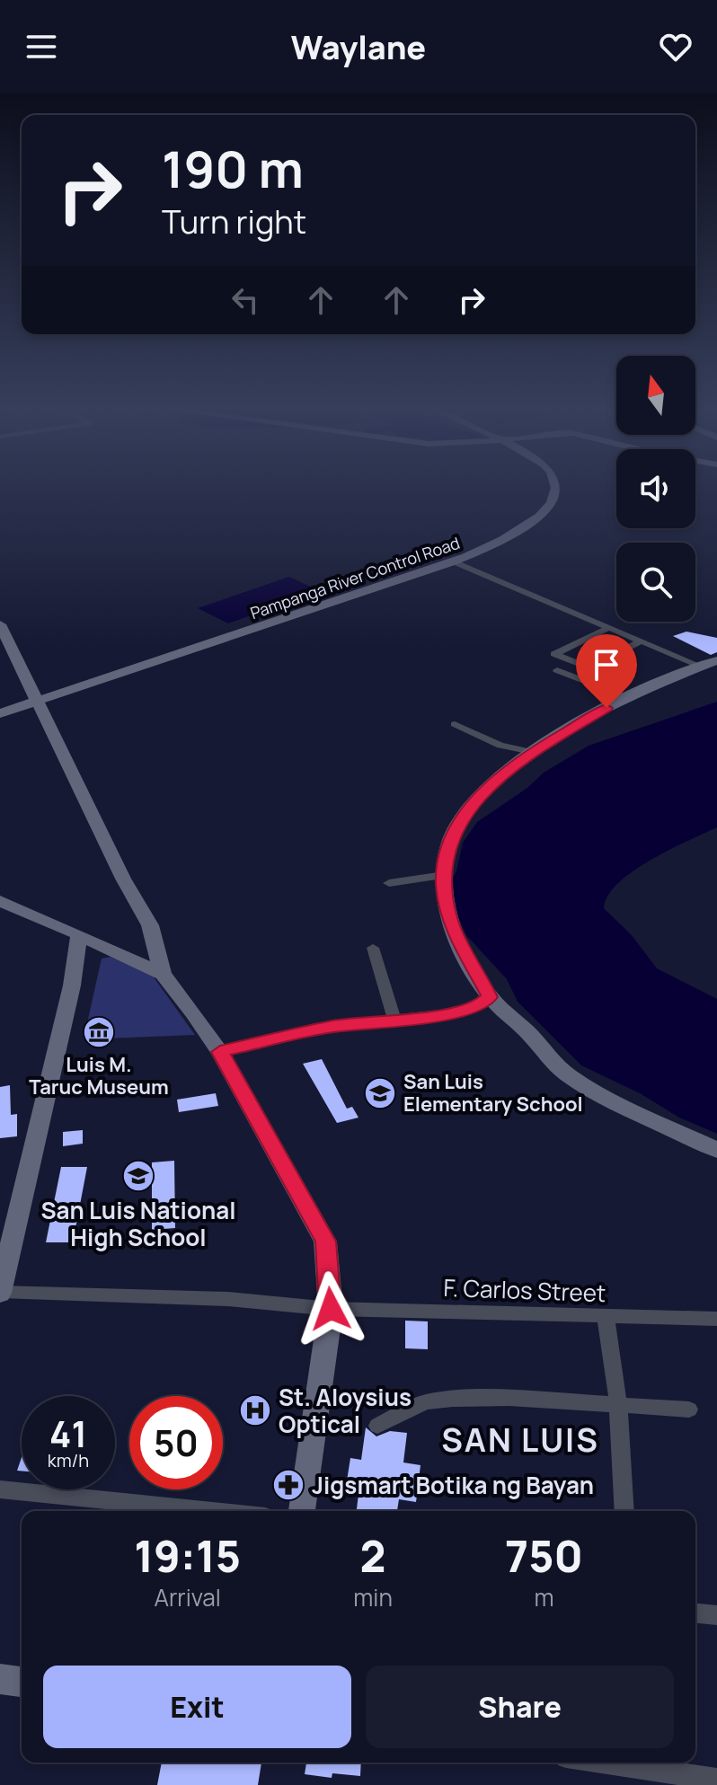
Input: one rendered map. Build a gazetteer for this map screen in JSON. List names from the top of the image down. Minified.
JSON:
{"streets":{"street":["Pampanga River Control Road","F. Carlos Street"]},"districts":["SAN LUIS"],"places":{"museum":["Luis M. Taruc Museum"],"school or university":["San Luis Elementary School","San Luis National High School"],"hospital":["St. Aloysius Optical"],"pharmacy":["Jigsmart Botika ng Bayan"]},"north":"top","page":{"header":"Waylane","turn":["190 m","Turn right"],"speed":"41 km/h","limit":"50","eta":["19:15","Arrival","2","min","750","m"],"buttons":["Exit","Share"]}}
